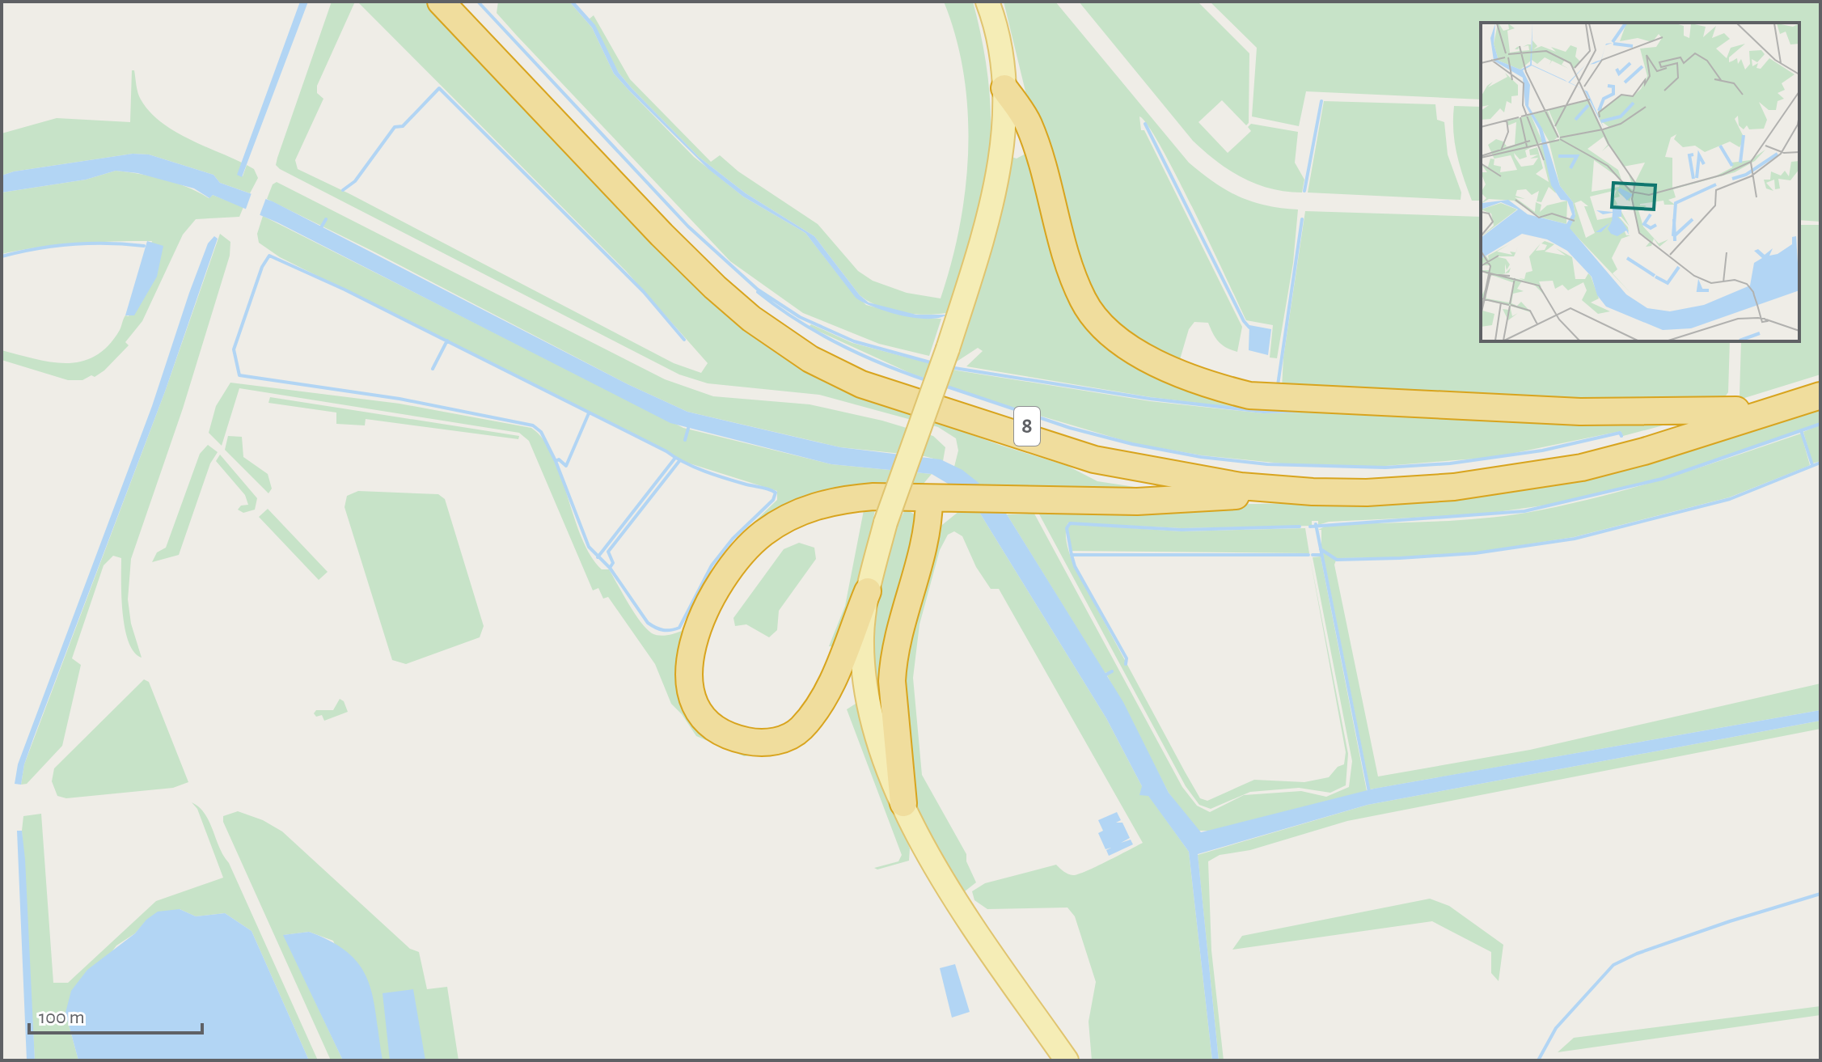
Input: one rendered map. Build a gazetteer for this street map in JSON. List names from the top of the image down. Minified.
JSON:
{"streets":{"highway":["8"]},"scale_bar":"100 m"}
